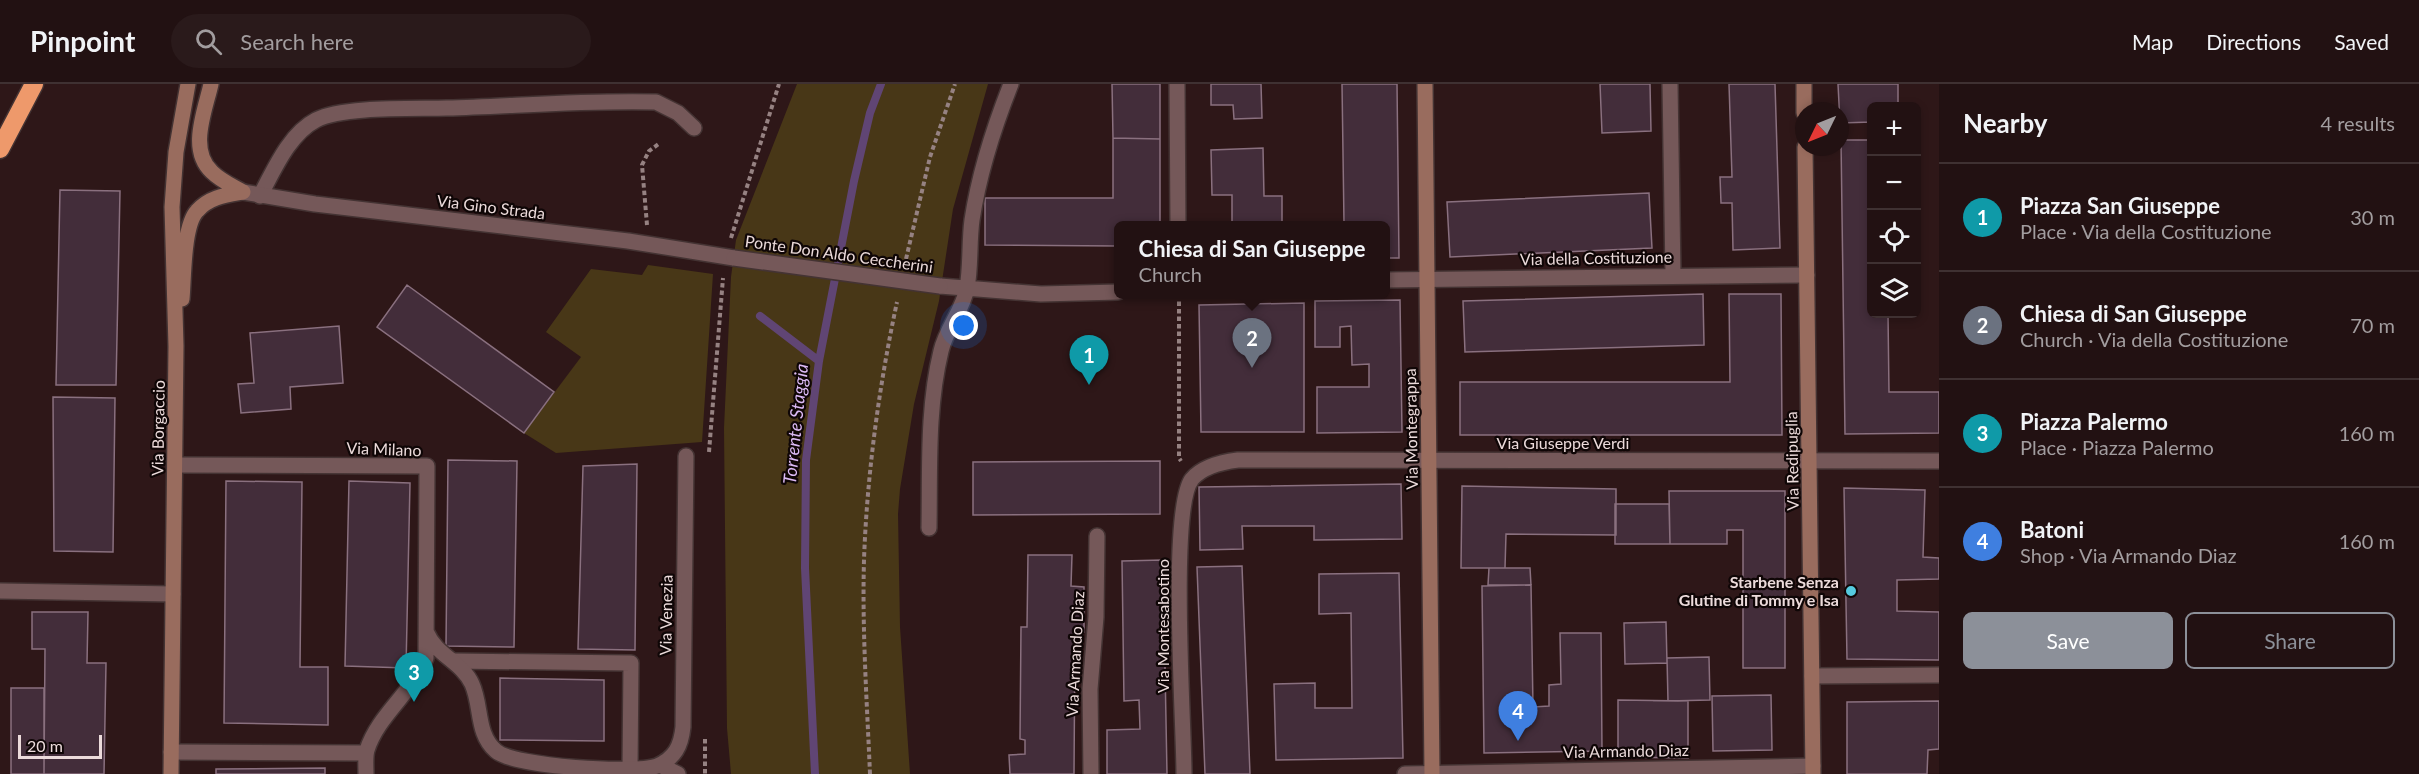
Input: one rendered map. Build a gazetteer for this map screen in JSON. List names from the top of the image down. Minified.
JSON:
{"streets":{"main road":["Via Borgaccio","Via Montegrappa","Via Redipuglia"],"street":["Via Gino Strada","Ponte Don Aldo Ceccherini","Via della Costituzione","Via Giuseppe Verdi","Via Milano","Via Venezia","Via Montesabotino","Via Armando Diaz"]},"crossings":[["Via Gino Strada","Ponte Don Aldo Ceccherini"],["Via della Costituzione","Via Montegrappa"],["Via della Costituzione","Via Redipuglia"],["Via Borgaccio","Via Milano"],["Via Montegrappa","Via Giuseppe Verdi"],["Via Montegrappa","Via Armando Diaz"],["Via Giuseppe Verdi","Via Redipuglia"],["Via Giuseppe Verdi","Via Montesabotino"],["Via Redipuglia","Via Armando Diaz"]],"water":["Torrente Staggia"],"places":["Starbene Senza Glutine di Tommy e Isa"],"scale_bar":"20 m","north":"bottom left","page":{"header":"Pinpoint","search":"Search here","nav":["Map","Directions","Saved"],"heading":["Nearby","4 results"],"map_buttons":["+","−"],"list":[{"mark":"1","name":"Piazza San Giuseppe","note":"Place · Via della Costituzione","value":"30 m"},{"mark":"2","name":"Chiesa di San Giuseppe","note":"Church · Via della Costituzione","value":"70 m"},{"mark":"3","name":"Piazza Palermo","note":"Place · Piazza Palermo","value":"160 m"},{"mark":"4","name":"Batoni","note":"Shop · Via Armando Diaz","value":"160 m"}],"popup":["Chiesa di San Giuseppe","Church"],"pins":["2","1","3","4"],"buttons":["Save","Share"],"scale":"20 m"}}
